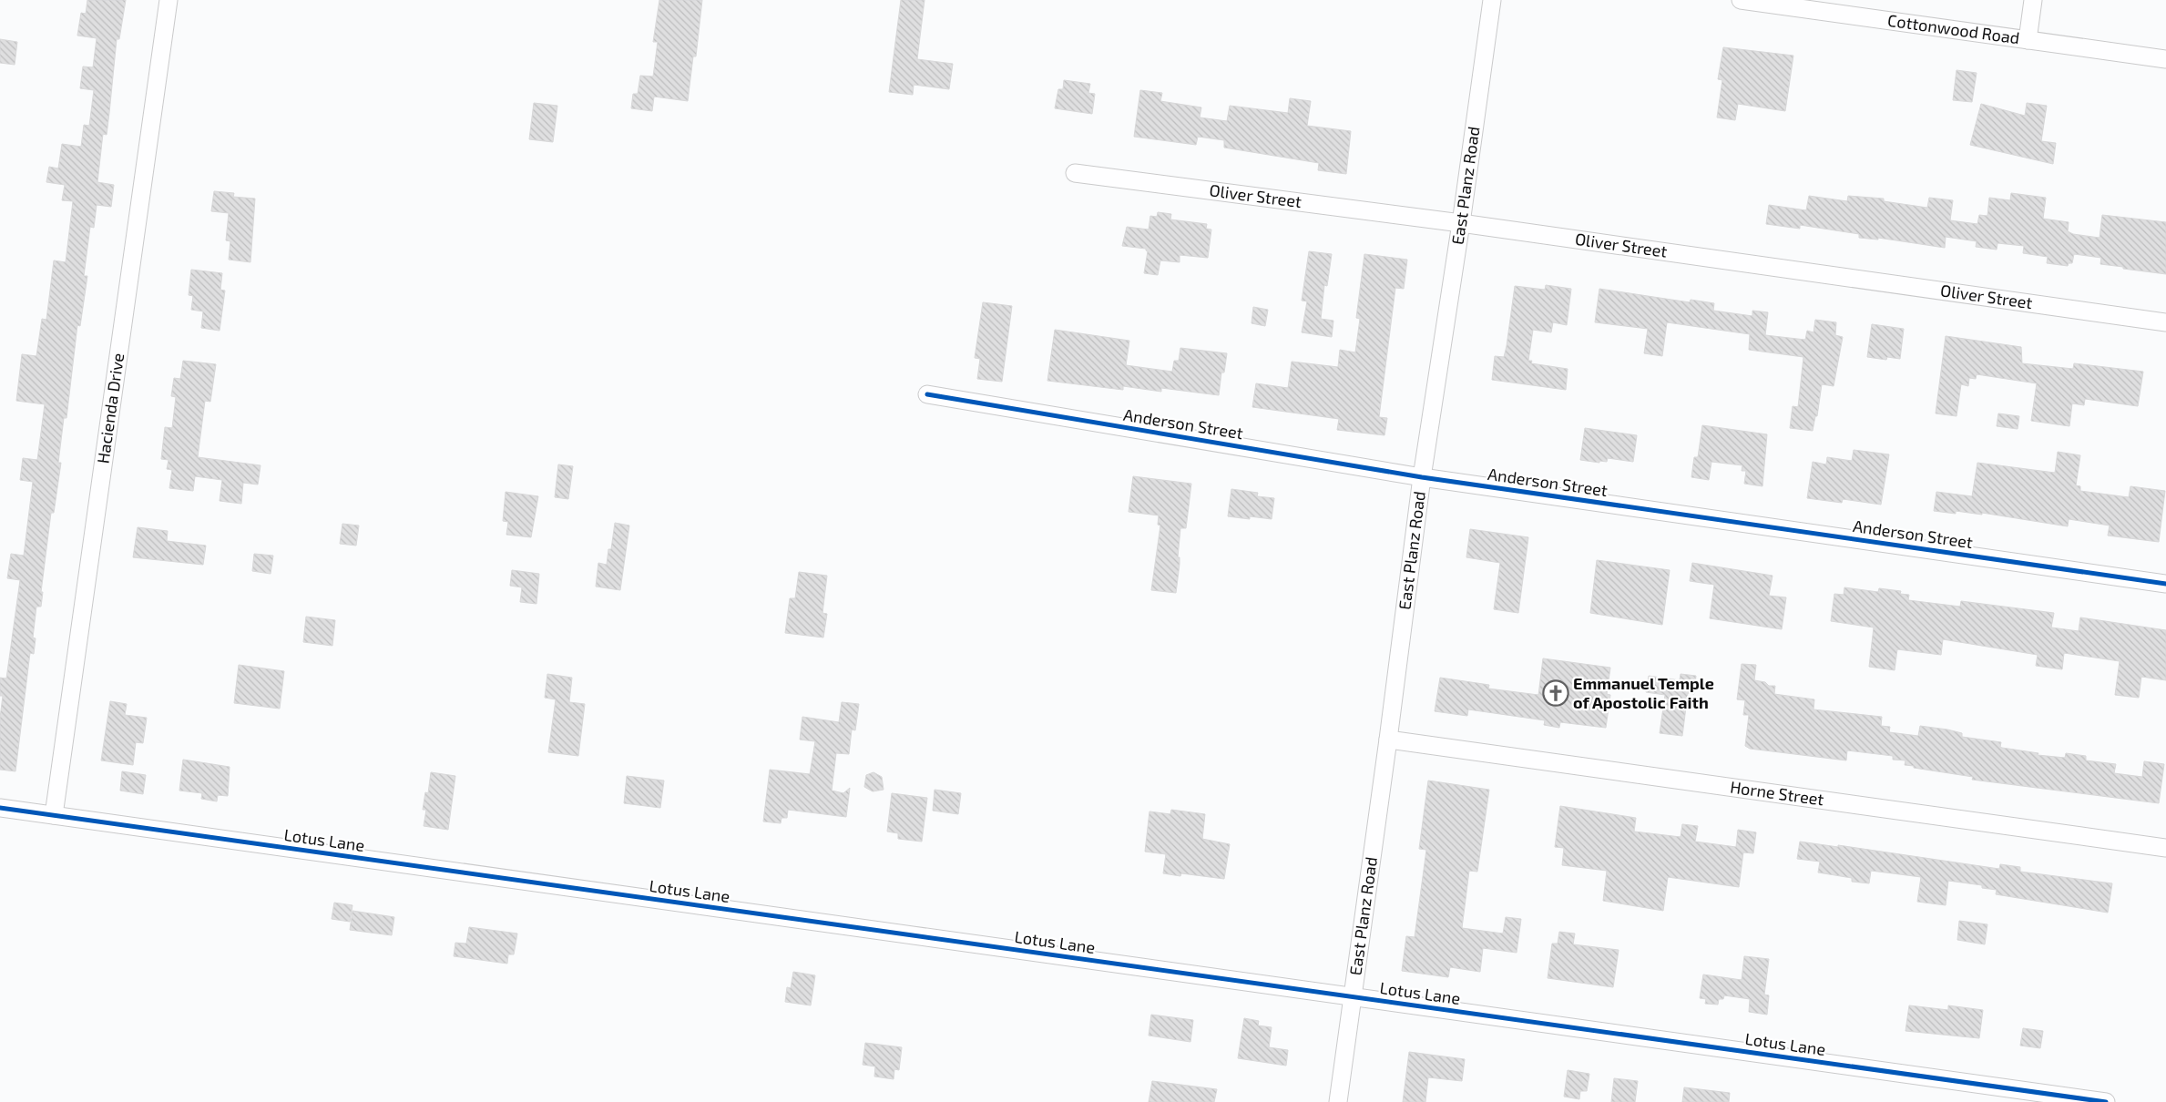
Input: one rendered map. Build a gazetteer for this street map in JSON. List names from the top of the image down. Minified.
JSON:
{"streets":{"street":["Cottonwood Road","East Planz Road","Oliver Street","Hacienda Drive","Anderson Street","Horne Street","Lotus Lane"]},"crossings":[["East Planz Road","Oliver Street"],["East Planz Road","Anderson Street"],["East Planz Road","Horne Street"],["East Planz Road","Lotus Lane"],["Hacienda Drive","Lotus Lane"]],"places":{"church":["Emmanuel Temple of Apostolic Faith"]}}
